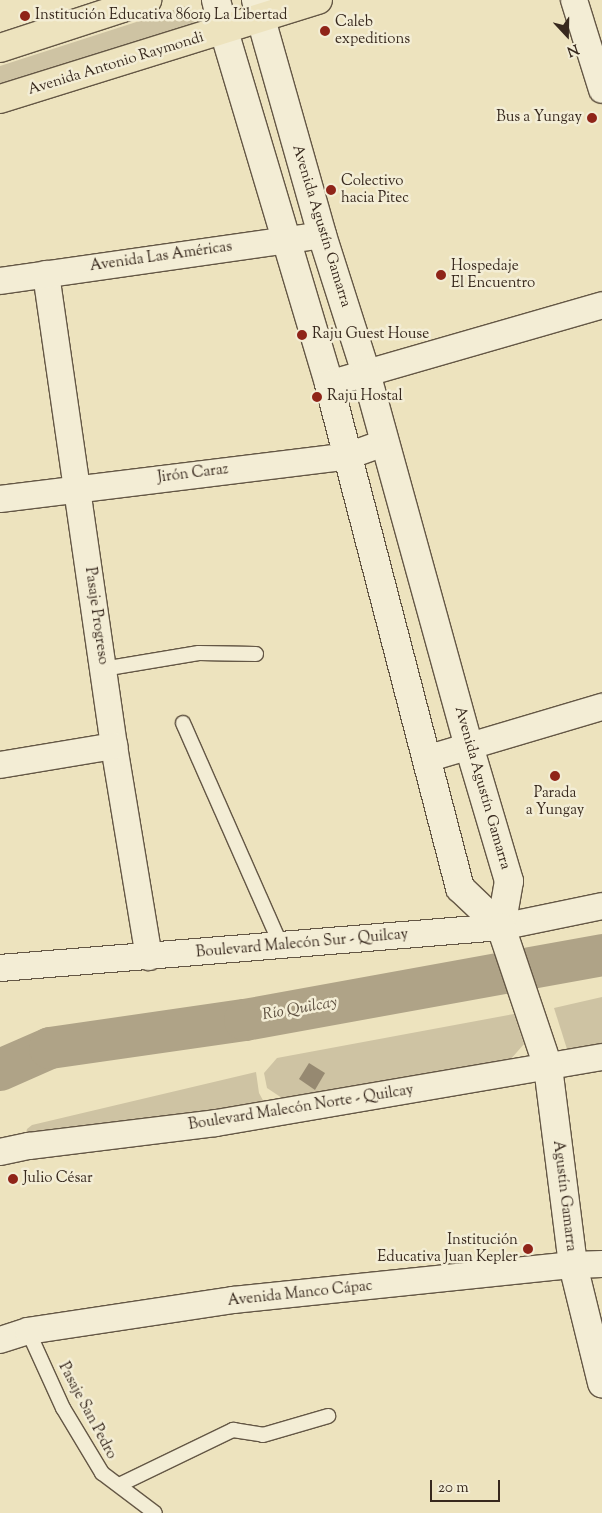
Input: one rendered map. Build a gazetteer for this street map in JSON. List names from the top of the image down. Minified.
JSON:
{"streets":{"main road":["Avenida Antonio Raymondi"],"street":["Avenida Agustín Gamarra","Avenida Las Américas","Jirón Caraz","Pasaje Progreso","Boulevard Malecón Sur - Quilcay","Boulevard Malecón Norte - Quilcay","Agustín Gamarra","Avenida Manco Cápac"],"lane":["Pasaje San Pedro"]},"crossings":[["Avenida Antonio Raymondi","Avenida Agustín Gamarra"],["Avenida Agustín Gamarra","Avenida Las Américas"],["Avenida Agustín Gamarra","Jirón Caraz"],["Avenida Agustín Gamarra","Boulevard Malecón Sur - Quilcay"],["Avenida Agustín Gamarra","Agustín Gamarra"],["Avenida Las Américas","Pasaje Progreso"],["Jirón Caraz","Pasaje Progreso"],["Pasaje Progreso","Boulevard Malecón Sur - Quilcay"],["Boulevard Malecón Sur - Quilcay","Agustín Gamarra"],["Boulevard Malecón Norte - Quilcay","Agustín Gamarra"],["Agustín Gamarra","Avenida Manco Cápac"],["Avenida Manco Cápac","Pasaje San Pedro"]],"water":["Río Quilcay"],"places":["Institución Educativa 86019 La Libertad","Caleb expeditions","Bus a Yungay","Colectivo hacia Pitec","Hospedaje El Encuentro","Raju Guest House","Raju Hostal","Parada a Yungay","Julio César","Institución Educativa Juan Kepler"],"scale_bar":"20 m","north":"bottom"}
